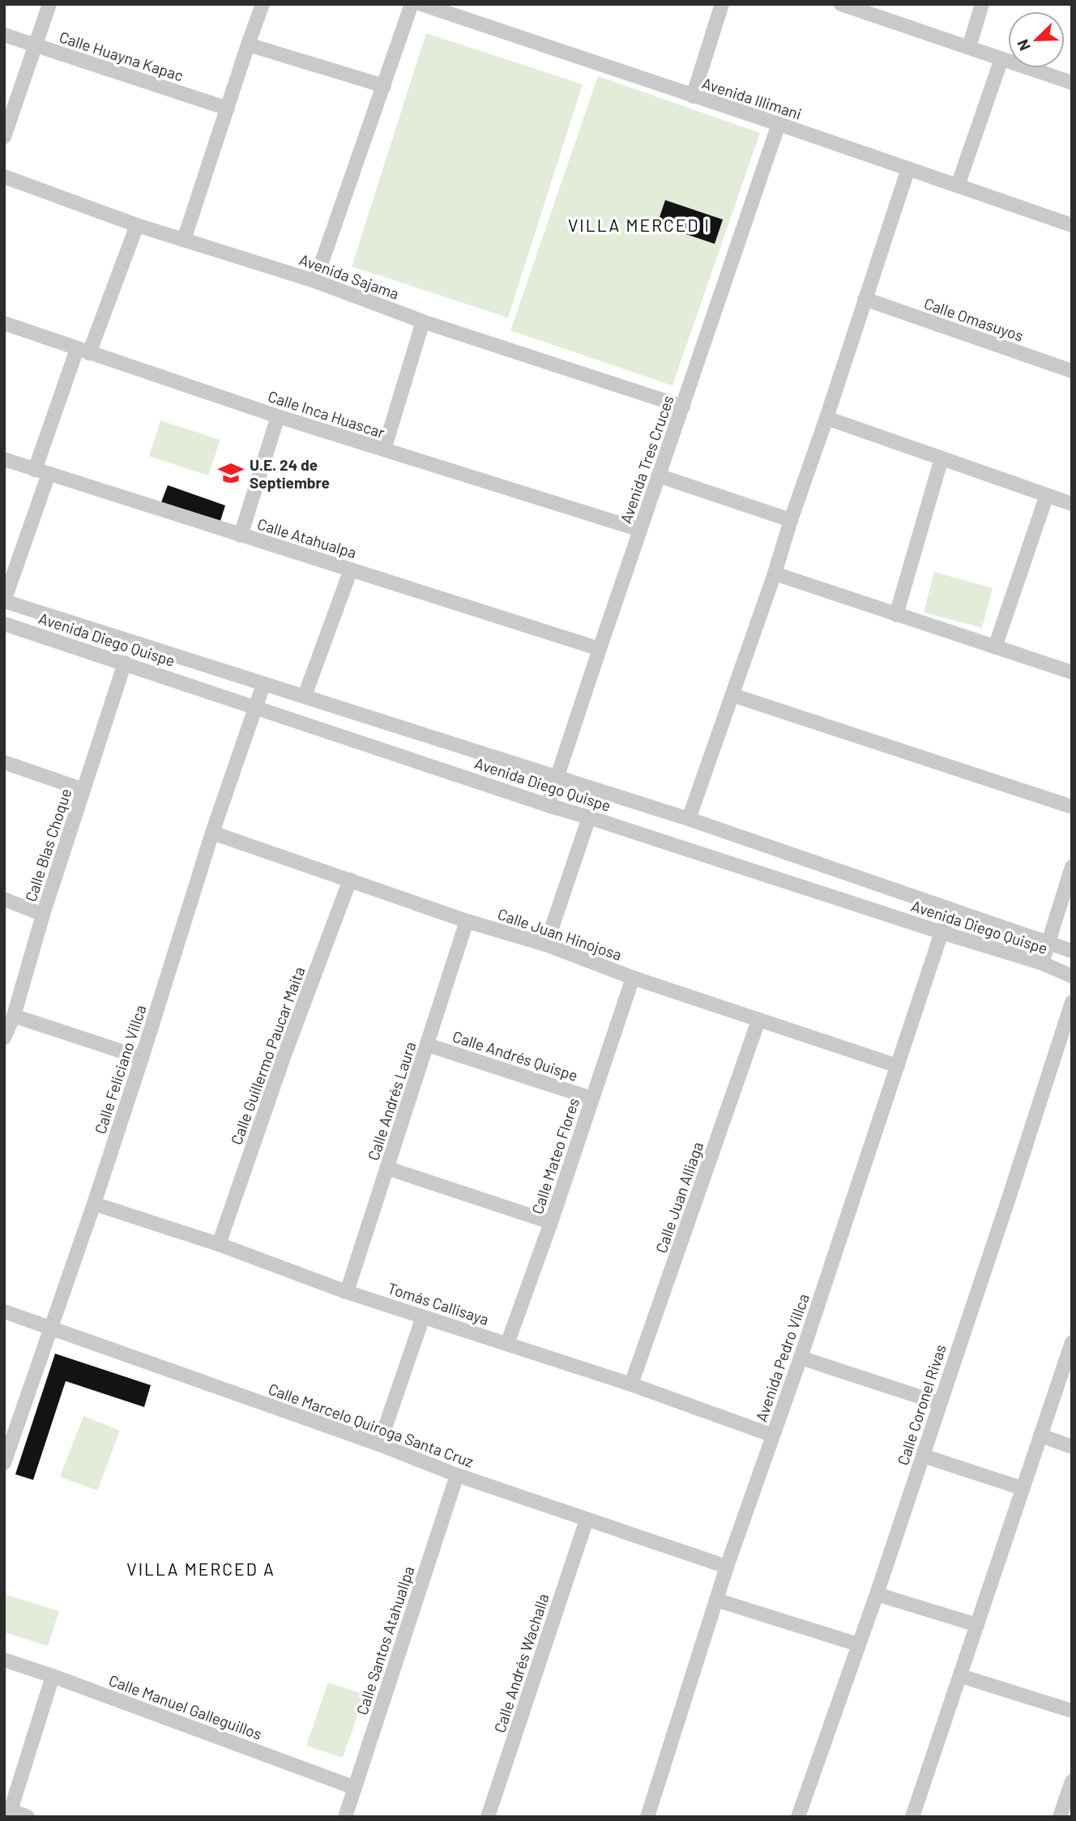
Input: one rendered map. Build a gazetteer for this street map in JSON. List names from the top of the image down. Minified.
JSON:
{"streets":{"street":["Calle Huayna Kapac","Avenida Illimani","Avenida Sajama","Calle Omasuyos","Calle Inca Huascar","Avenida Tres Cruces","Calle Atahualpa","Avenida Diego Quispe","Calle Blas Choque","Calle Juan Hinojosa","Calle Guillermo Paucar Maita","Calle Andrés Quispe","Calle Feliciano Villca","Calle Andrés Laura","Calle Mateo Flores","Calle Juan Alliaga","Tomás Callisaya","Avenida Pedro Villca","Calle Coronel Rivas","Calle Marcelo Quiroga Santa Cruz","Calle Santos Atahuallpa","Calle Andrés Wachalla","Calle Manuel Galleguillos"]},"crossings":[["Avenida Illimani","Avenida Tres Cruces"],["Avenida Sajama","Avenida Tres Cruces"],["Calle Inca Huascar","Avenida Tres Cruces"],["Avenida Tres Cruces","Calle Atahualpa"],["Avenida Tres Cruces","Avenida Diego Quispe"],["Avenida Diego Quispe","Calle Blas Choque"],["Avenida Diego Quispe","Calle Feliciano Villca"],["Avenida Diego Quispe","Avenida Pedro Villca"],["Calle Juan Hinojosa","Calle Guillermo Paucar Maita"],["Calle Juan Hinojosa","Calle Feliciano Villca"],["Calle Juan Hinojosa","Calle Andrés Laura"],["Calle Juan Hinojosa","Calle Mateo Flores"],["Calle Juan Hinojosa","Calle Juan Alliaga"],["Calle Juan Hinojosa","Avenida Pedro Villca"],["Calle Guillermo Paucar Maita","Tomás Callisaya"],["Calle Andrés Quispe","Calle Andrés Laura"],["Calle Andrés Quispe","Calle Mateo Flores"],["Calle Feliciano Villca","Tomás Callisaya"],["Calle Feliciano Villca","Calle Marcelo Quiroga Santa Cruz"],["Calle Andrés Laura","Tomás Callisaya"],["Calle Mateo Flores","Tomás Callisaya"],["Calle Juan Alliaga","Tomás Callisaya"],["Tomás Callisaya","Avenida Pedro Villca"],["Avenida Pedro Villca","Calle Marcelo Quiroga Santa Cruz"],["Calle Marcelo Quiroga Santa Cruz","Calle Santos Atahuallpa"],["Calle Marcelo Quiroga Santa Cruz","Calle Andrés Wachalla"],["Calle Santos Atahuallpa","Calle Manuel Galleguillos"]],"districts":["VILLA MERCED I","VILLA MERCED A"],"places":{"school or university":["U.E. 24 de Septiembre"]},"north":"bottom left"}
